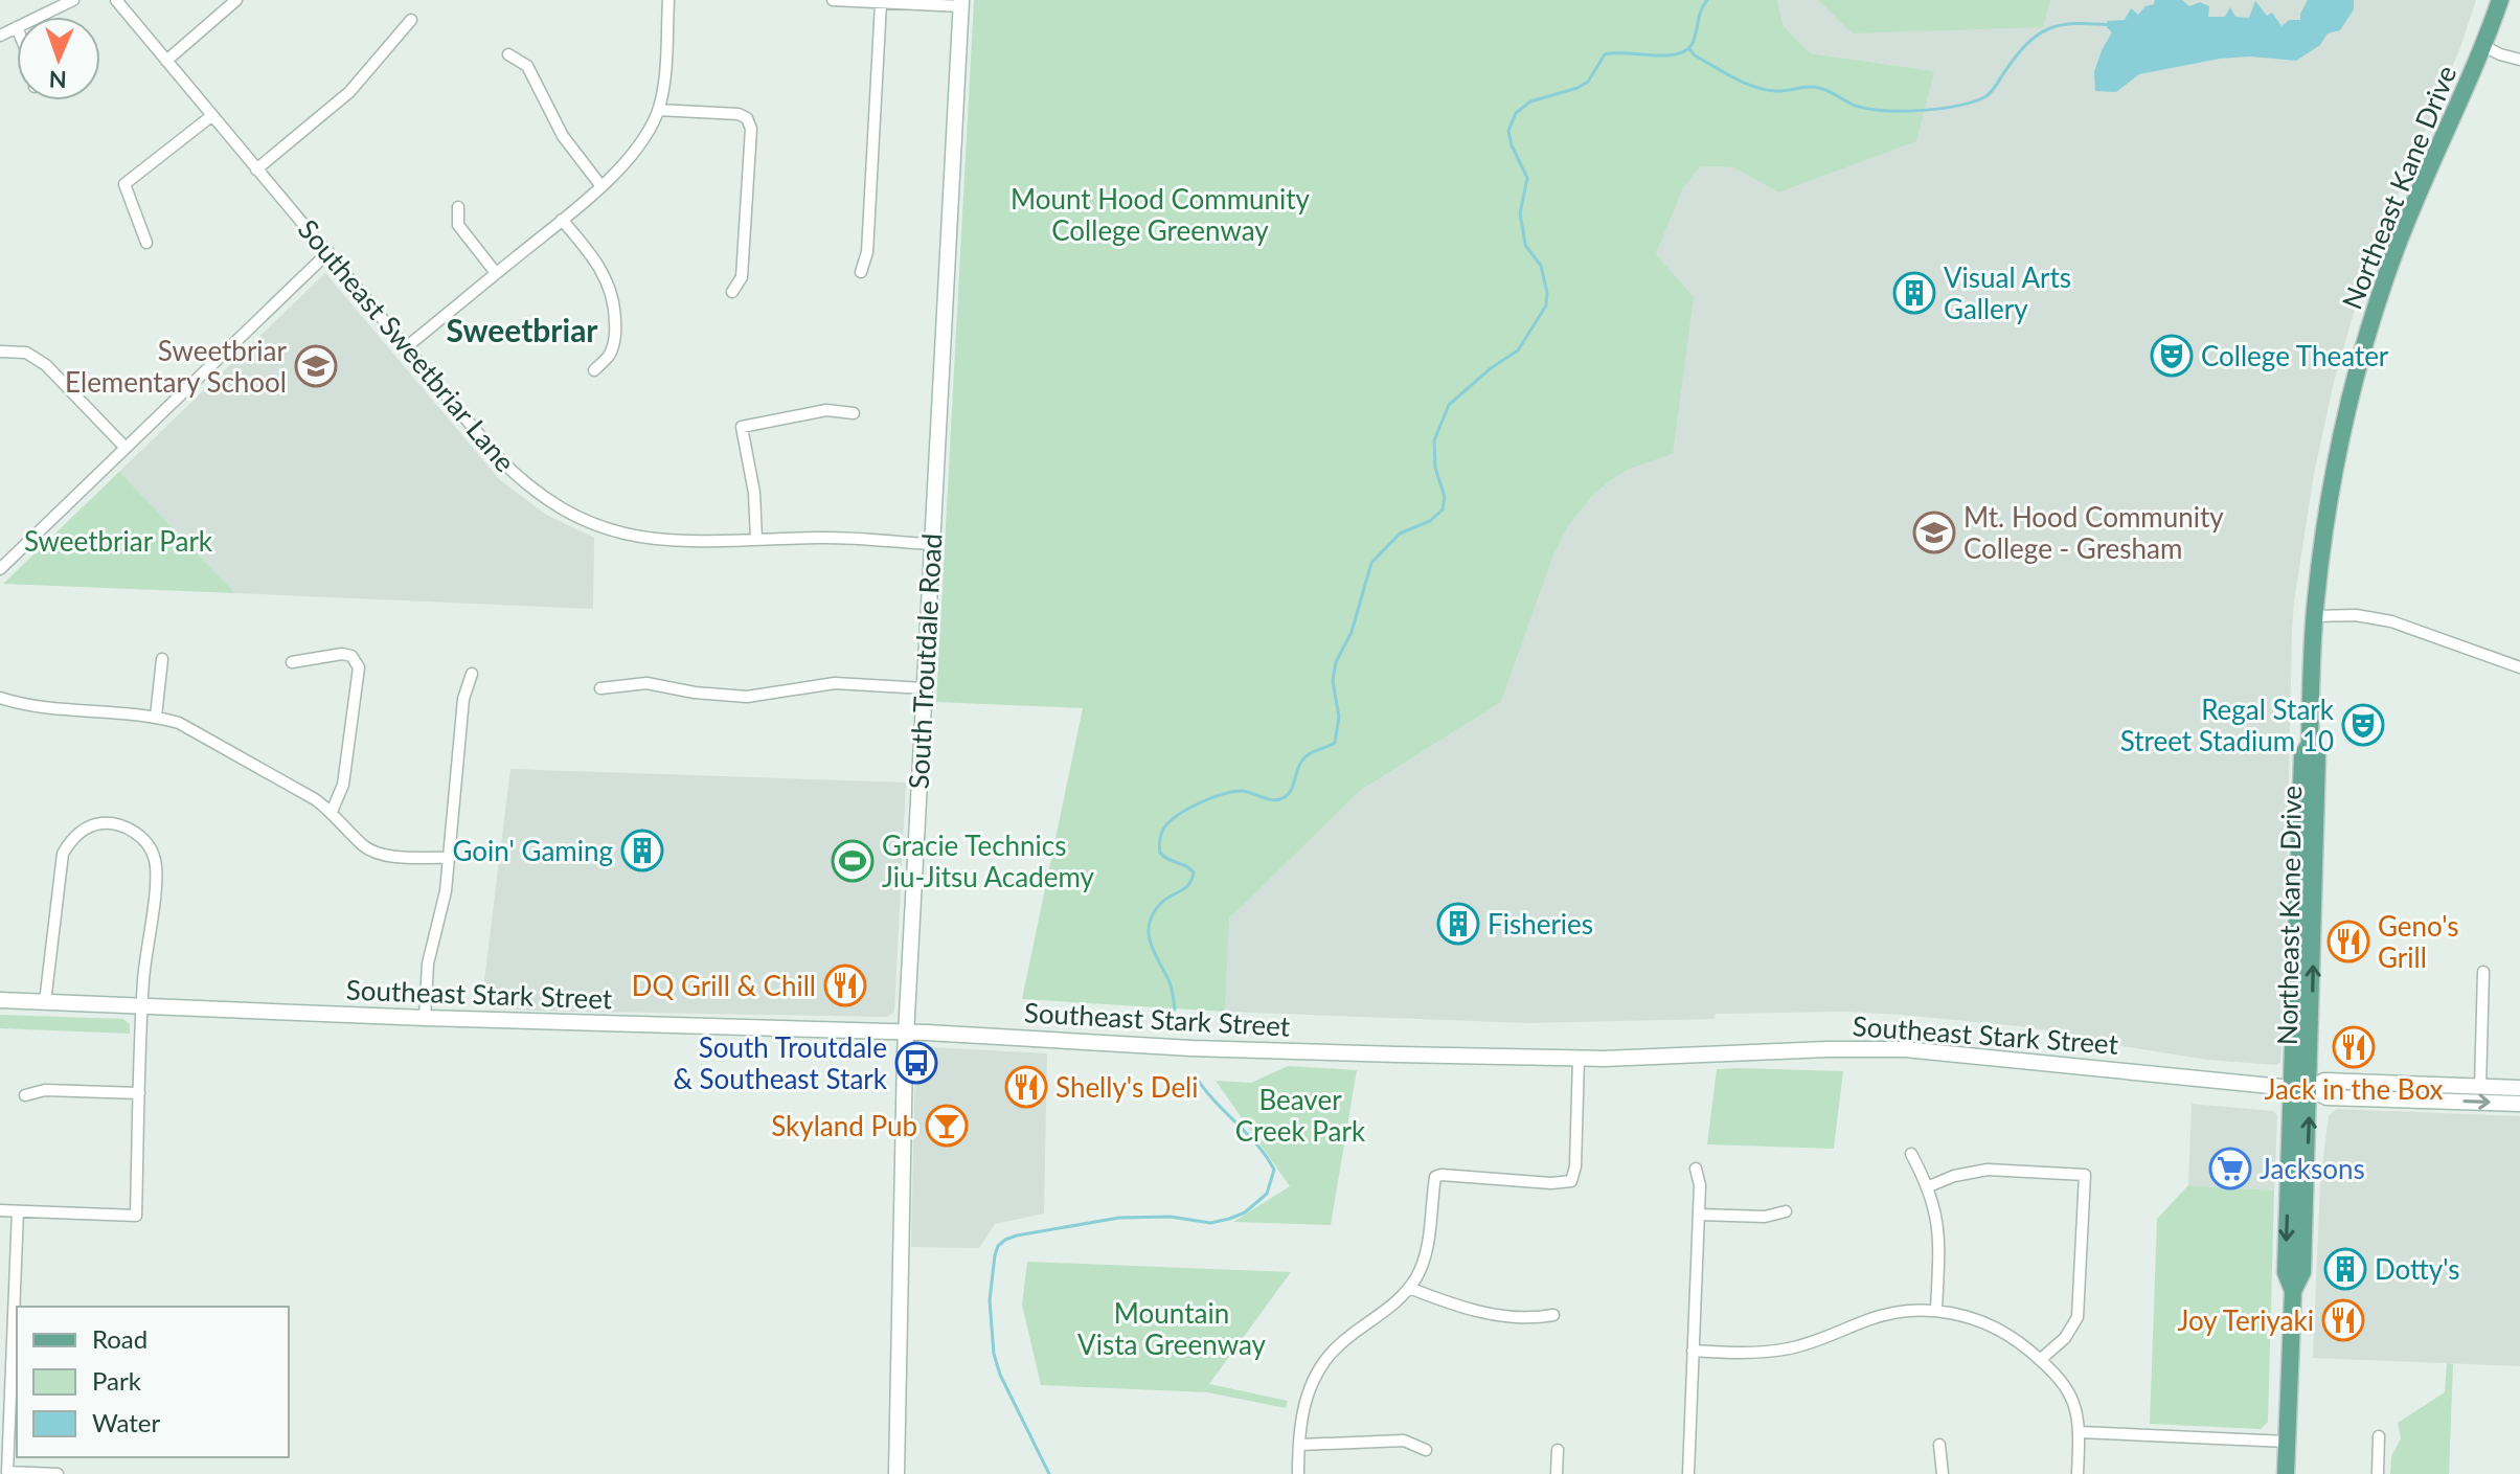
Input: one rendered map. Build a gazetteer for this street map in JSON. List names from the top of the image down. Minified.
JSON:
{"streets":{"main road":["Northeast Kane Drive","South Troutdale Road","Southeast Stark Street"],"street":["Southeast Sweetbriar Lane"]},"crossings":[["Northeast Kane Drive","Southeast Stark Street"],["Southeast Sweetbriar Lane","South Troutdale Road"],["South Troutdale Road","Southeast Stark Street"]],"districts":["Sweetbriar"],"parks":["Mount Hood Community College Greenway","Sweetbriar Park","Beaver Creek Park","Mountain Vista Greenway"],"places":{"building":["Visual Arts Gallery","Goin' Gaming","Fisheries","Dotty's"],"theatre":["College Theater","Regal Stark Street Stadium 10"],"school or university":["Sweetbriar Elementary School","Mt. Hood Community College - Gresham"],"sports":["Gracie Technics Jiu-Jitsu Academy"],"restaurant":["Geno's Grill","DQ Grill & Chill","Jack in the Box","Shelly's Deli","Joy Teriyaki"],"bus stop":["South Troutdale & Southeast Stark"],"bar":["Skyland Pub"],"supermarket":["Jacksons"]},"legend":["Road","Park","Water"],"north":"bottom"}
